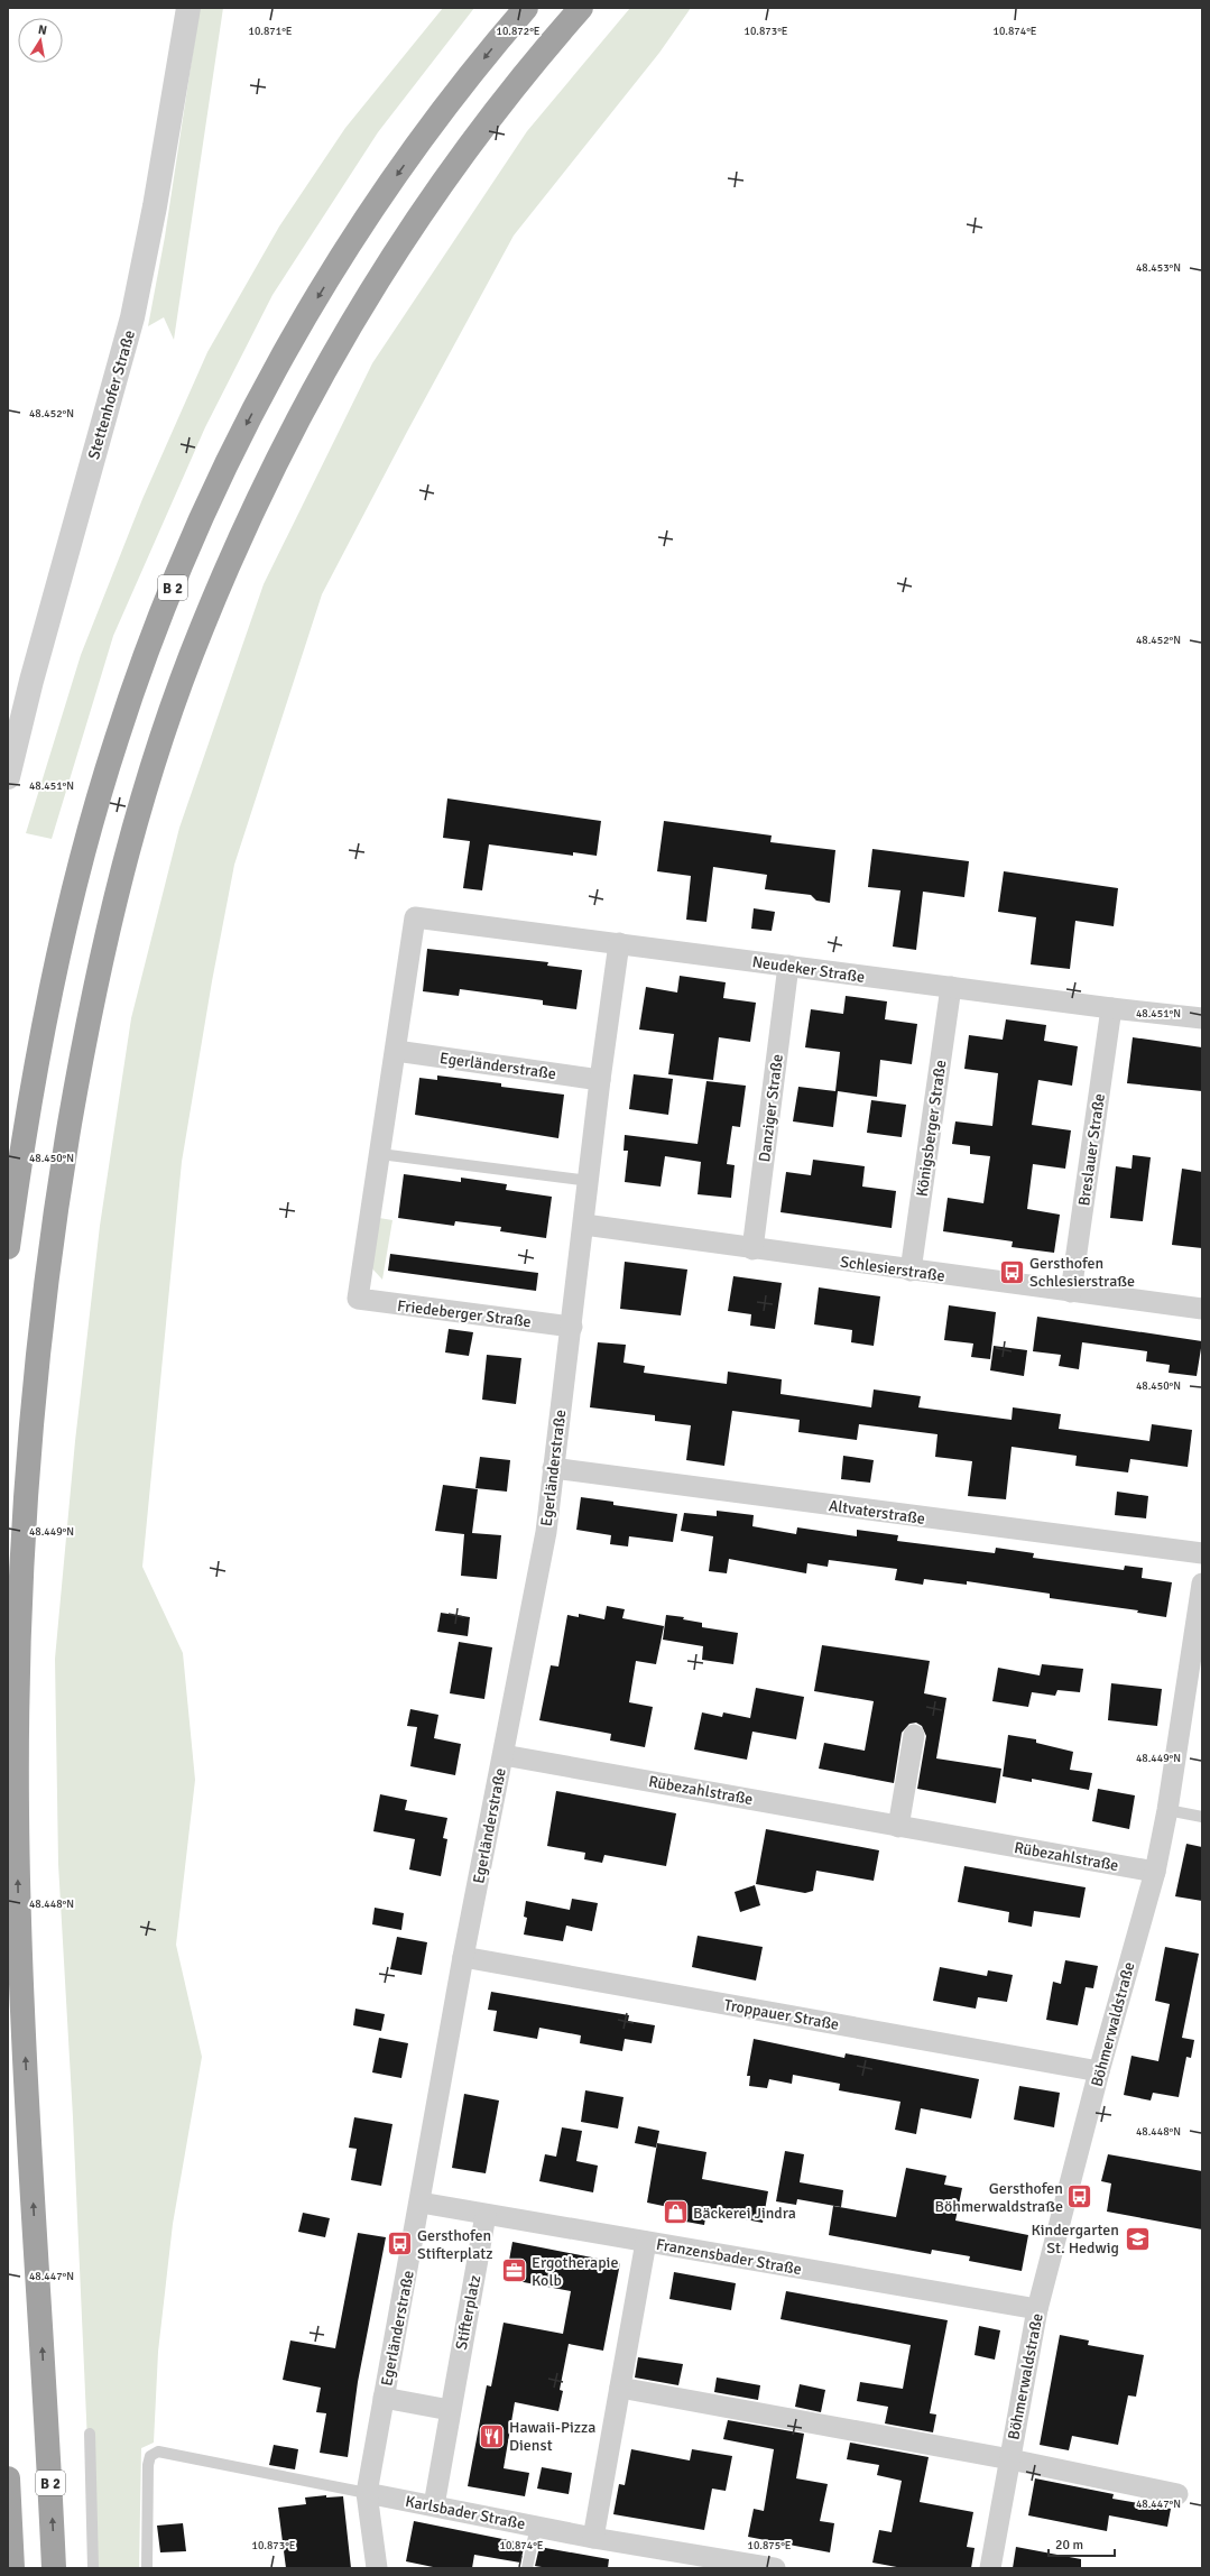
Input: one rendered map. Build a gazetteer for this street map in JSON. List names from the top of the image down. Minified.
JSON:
{"streets":{"highway":["B 2"],"street":["Stettenhofer Straße","Neudeker Straße","Egerländerstraße","Danziger Straße","Königsberger Straße","Breslauer Straße","Schlesierstraße","Friedeberger Straße","Altvaterstraße","Rübezahlstraße","Troppauer Straße","Böhmerwaldstraße","Franzensbader Straße","Stifterplatz","Karlsbader Straße"]},"crossings":[["Neudeker Straße","Egerländerstraße"],["Neudeker Straße","Danziger Straße"],["Neudeker Straße","Königsberger Straße"],["Neudeker Straße","Breslauer Straße"],["Egerländerstraße","Schlesierstraße"],["Egerländerstraße","Friedeberger Straße"],["Egerländerstraße","Altvaterstraße"],["Egerländerstraße","Rübezahlstraße"],["Egerländerstraße","Troppauer Straße"],["Egerländerstraße","Franzensbader Straße"],["Egerländerstraße","Karlsbader Straße"],["Danziger Straße","Schlesierstraße"],["Königsberger Straße","Schlesierstraße"],["Breslauer Straße","Schlesierstraße"],["Rübezahlstraße","Böhmerwaldstraße"],["Troppauer Straße","Böhmerwaldstraße"],["Böhmerwaldstraße","Franzensbader Straße"],["Franzensbader Straße","Stifterplatz"],["Stifterplatz","Karlsbader Straße"]],"places":{"bus stop":["Gersthofen Schlesierstraße","Gersthofen Böhmerwaldstraße","Gersthofen Stifterplatz"],"shop":["Bäckerei Jindra"],"school or university":["Kindergarten St. Hedwig"],"office":["Ergotherapie Kolb"],"restaurant":["Hawaii-Pizza Dienst"]},"scale_bar":"20 m","north":"top","coordinates":["10.871°E","10.872°E","10.873°E","10.874°E","48.453°N","48.452°N","48.451°N","48.450°N","48.449°N","48.448°N","48.447°N","10.875°E"]}
